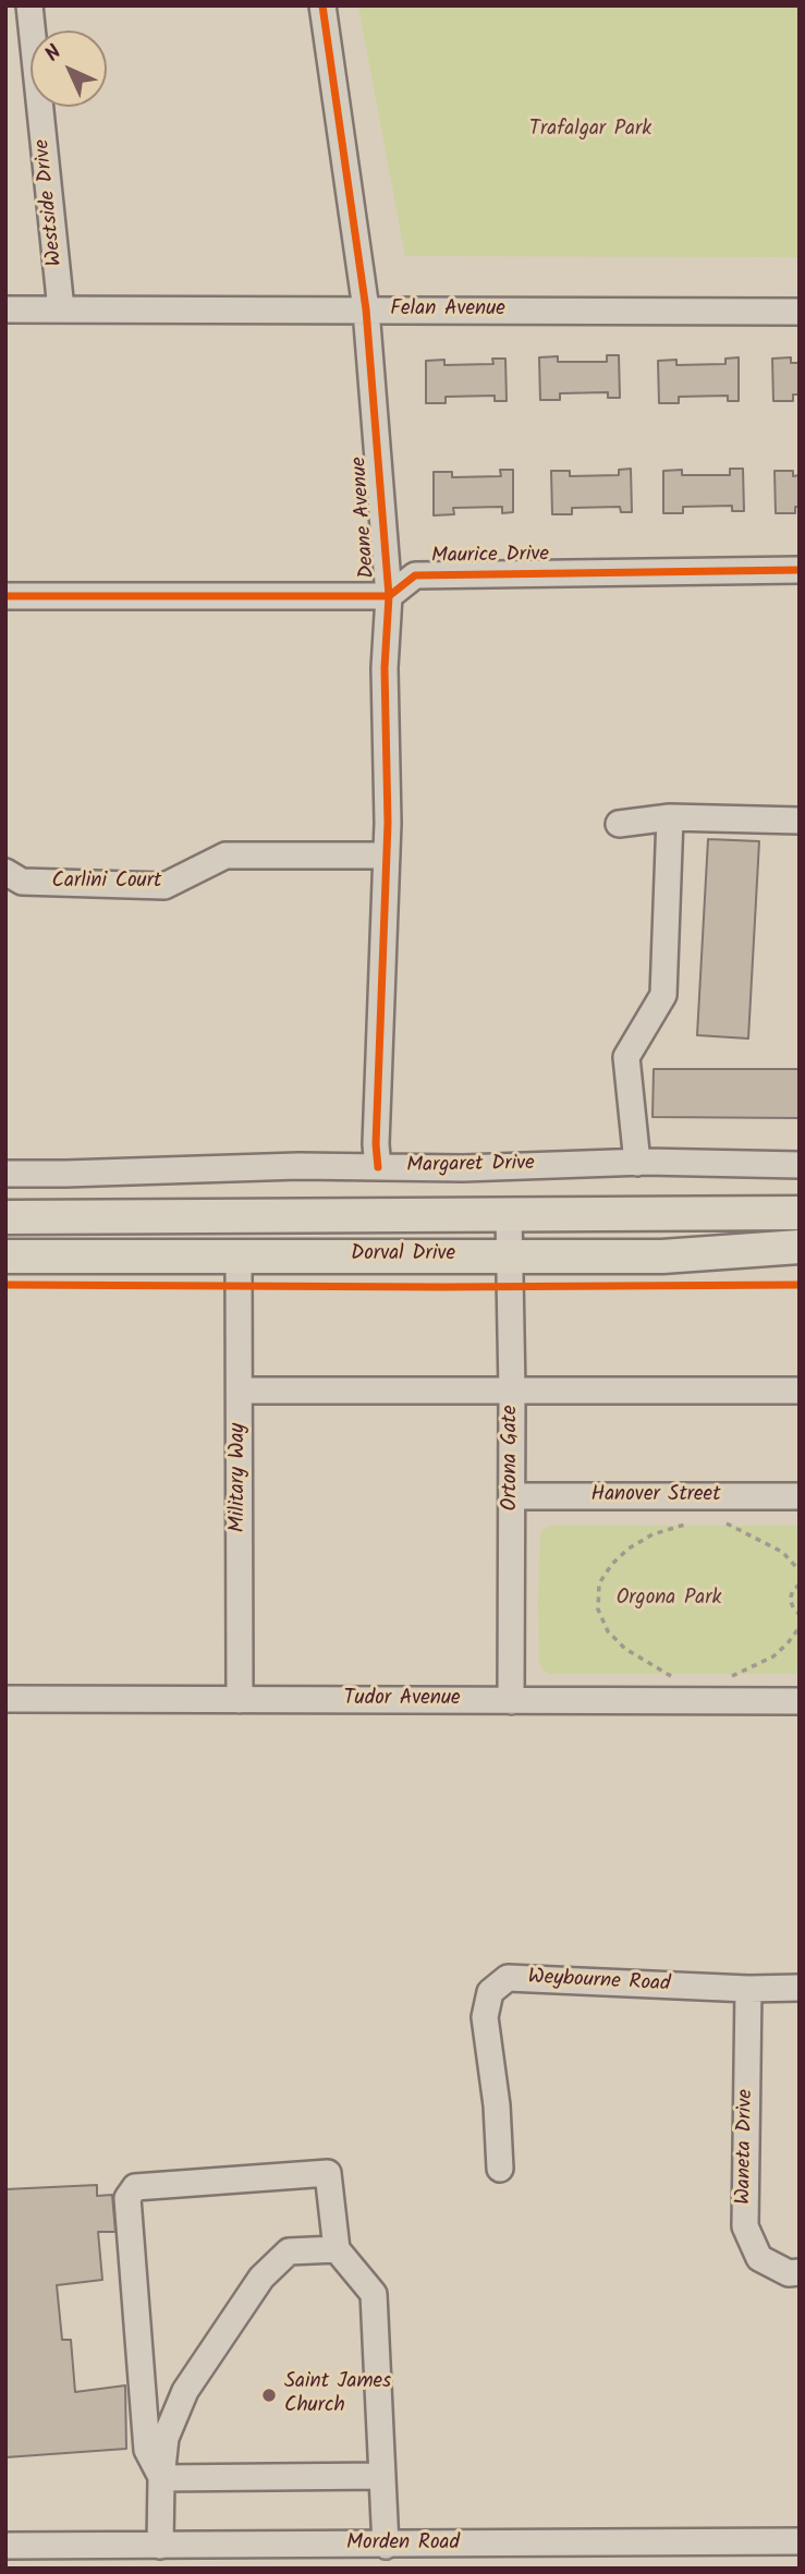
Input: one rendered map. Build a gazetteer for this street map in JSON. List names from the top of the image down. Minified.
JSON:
{"streets":{"main road":["Dorval Drive"],"street":["Westside Drive","Felan Avenue","Deane Avenue","Maurice Drive","Carlini Court","Margaret Drive","Ortona Gate","Military Way","Hanover Street","Tudor Avenue","Weybourne Road","Waneta Drive","Morden Road"]},"crossings":[["Westside Drive","Felan Avenue"],["Felan Avenue","Deane Avenue"],["Deane Avenue","Maurice Drive"],["Deane Avenue","Carlini Court"],["Deane Avenue","Margaret Drive"],["Dorval Drive","Ortona Gate"],["Dorval Drive","Military Way"],["Ortona Gate","Hanover Street"],["Ortona Gate","Tudor Avenue"],["Military Way","Tudor Avenue"],["Weybourne Road","Waneta Drive"]],"parks":["Trafalgar Park","Orgona Park"],"places":["Saint James Church"],"north":"top left"}
